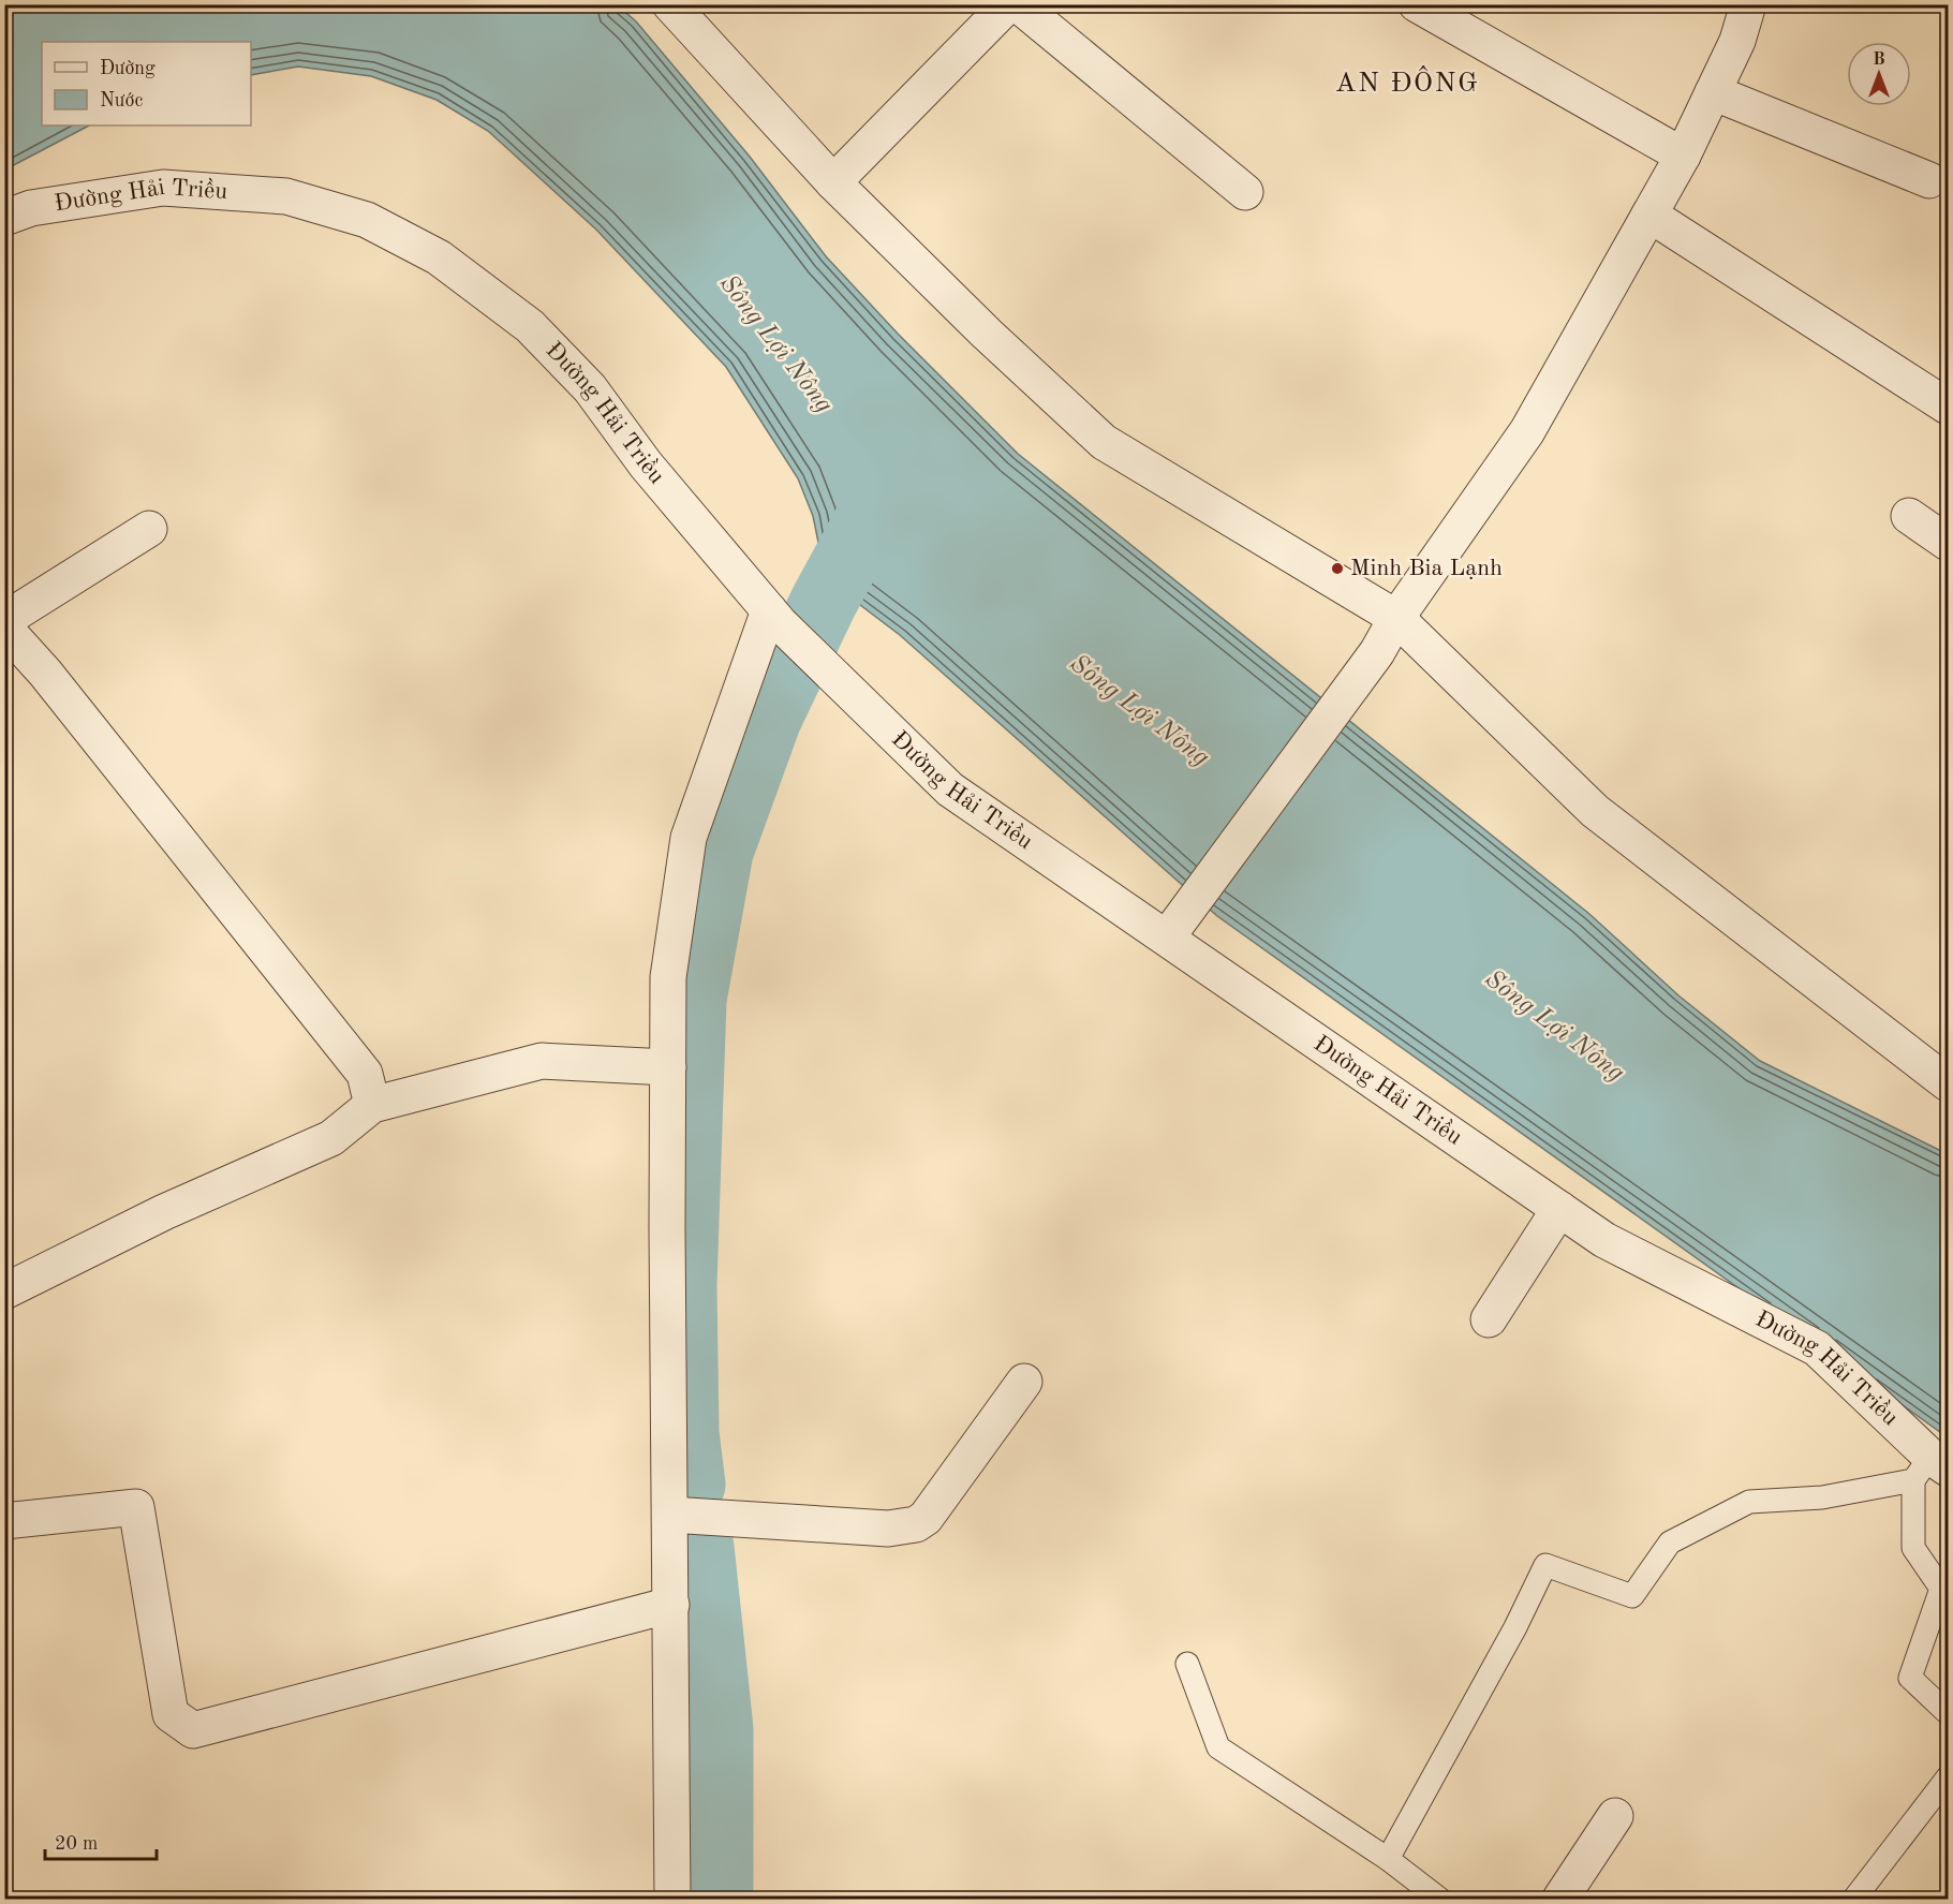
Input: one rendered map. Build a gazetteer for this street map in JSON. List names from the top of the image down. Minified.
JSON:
{"streets":{"street":["Đường Hải Triều"]},"districts":["AN ĐÔNG"],"water":["Sông Lợi Nông"],"places":["Minh Bia Lạnh"],"legend":["Đường","Nước"],"scale_bar":"20 m","north":"top"}
